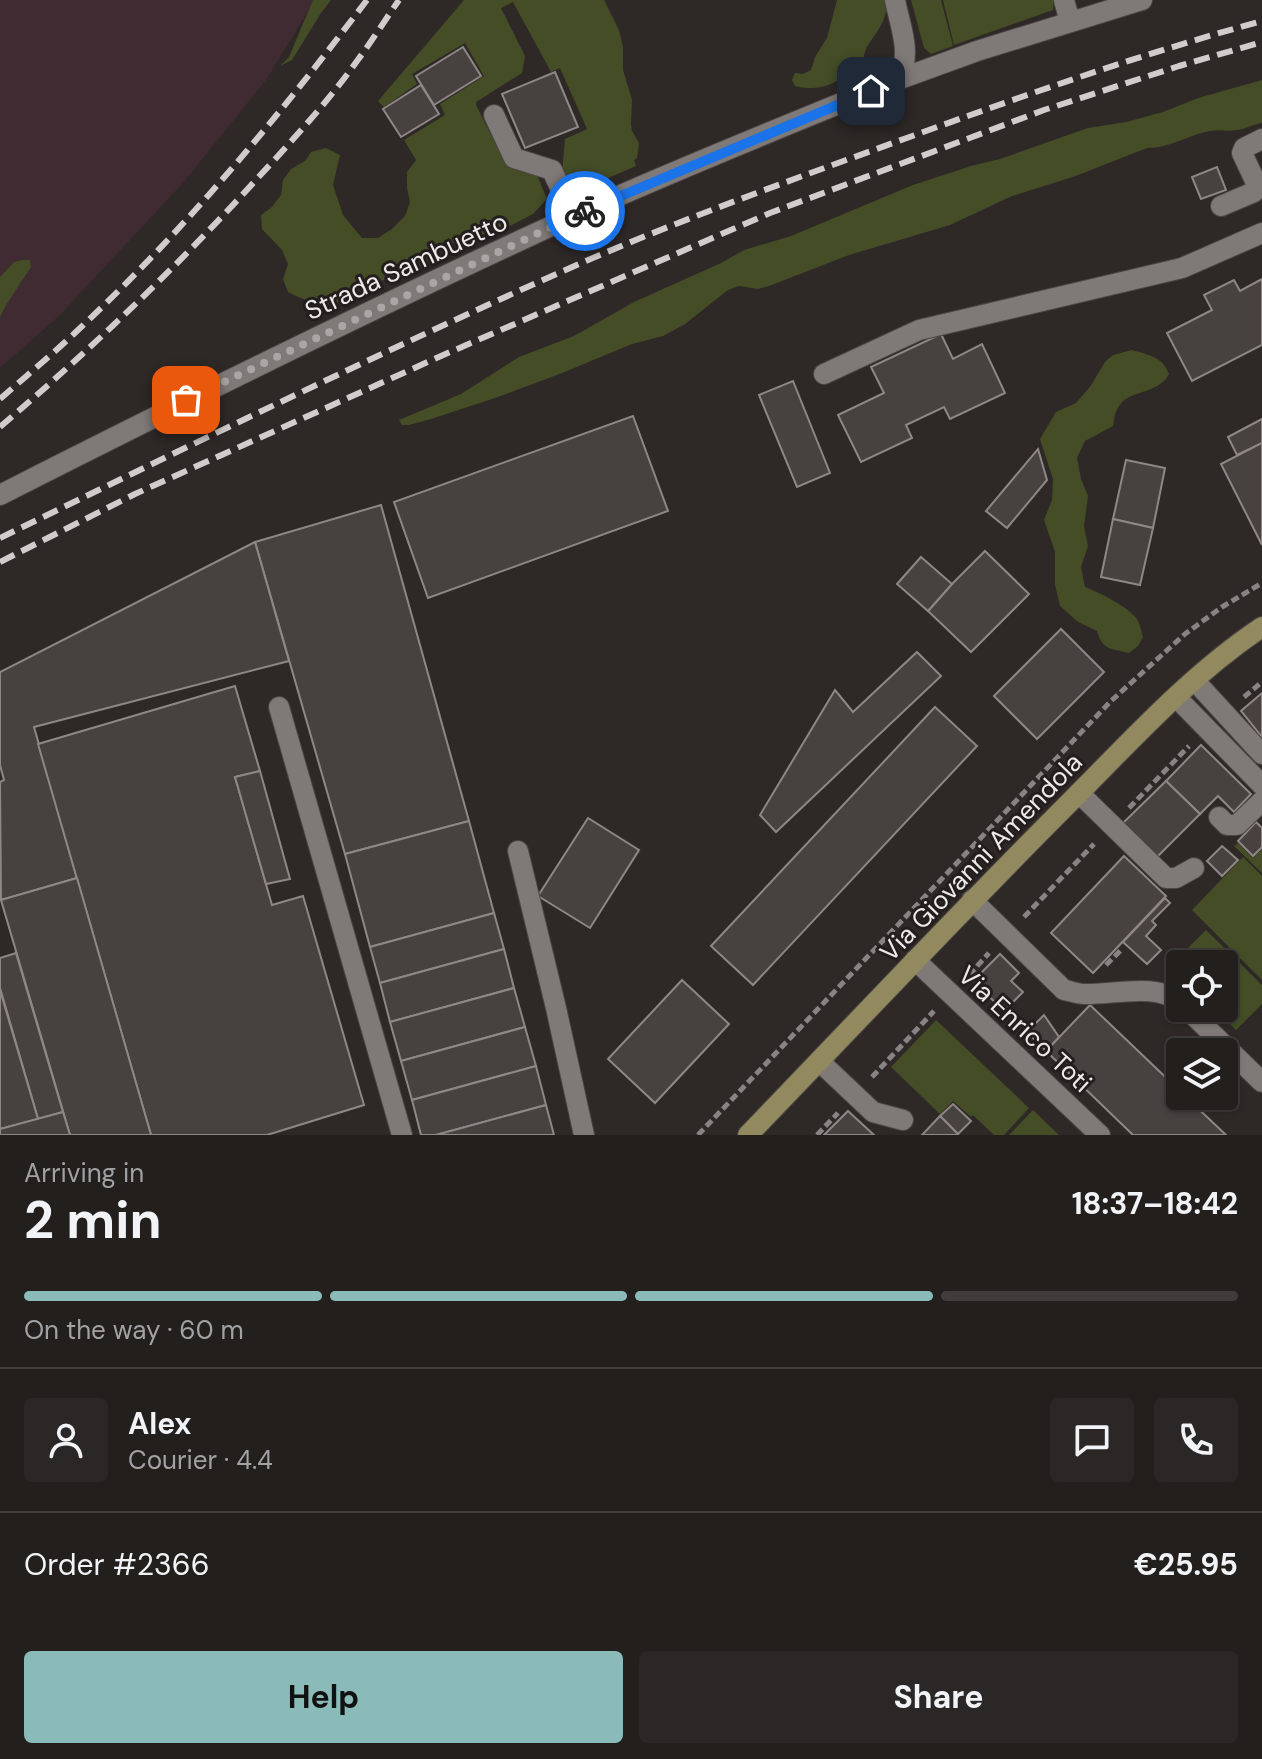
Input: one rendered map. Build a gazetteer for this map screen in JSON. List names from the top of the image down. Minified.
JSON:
{"streets":{"main road":["Via Giovanni Amendola"],"street":["Strada Sambuetto","Via Enrico Toti"]},"crossings":[["Via Giovanni Amendola","Via Enrico Toti"]],"page":{"heading":["2 min","Arriving in","18:37–18:42"],"panel":["Alex","Courier · 4.4","Order #2366","€25.95"],"bar":"On the way · 60 m","buttons":["Help","Share"]}}
